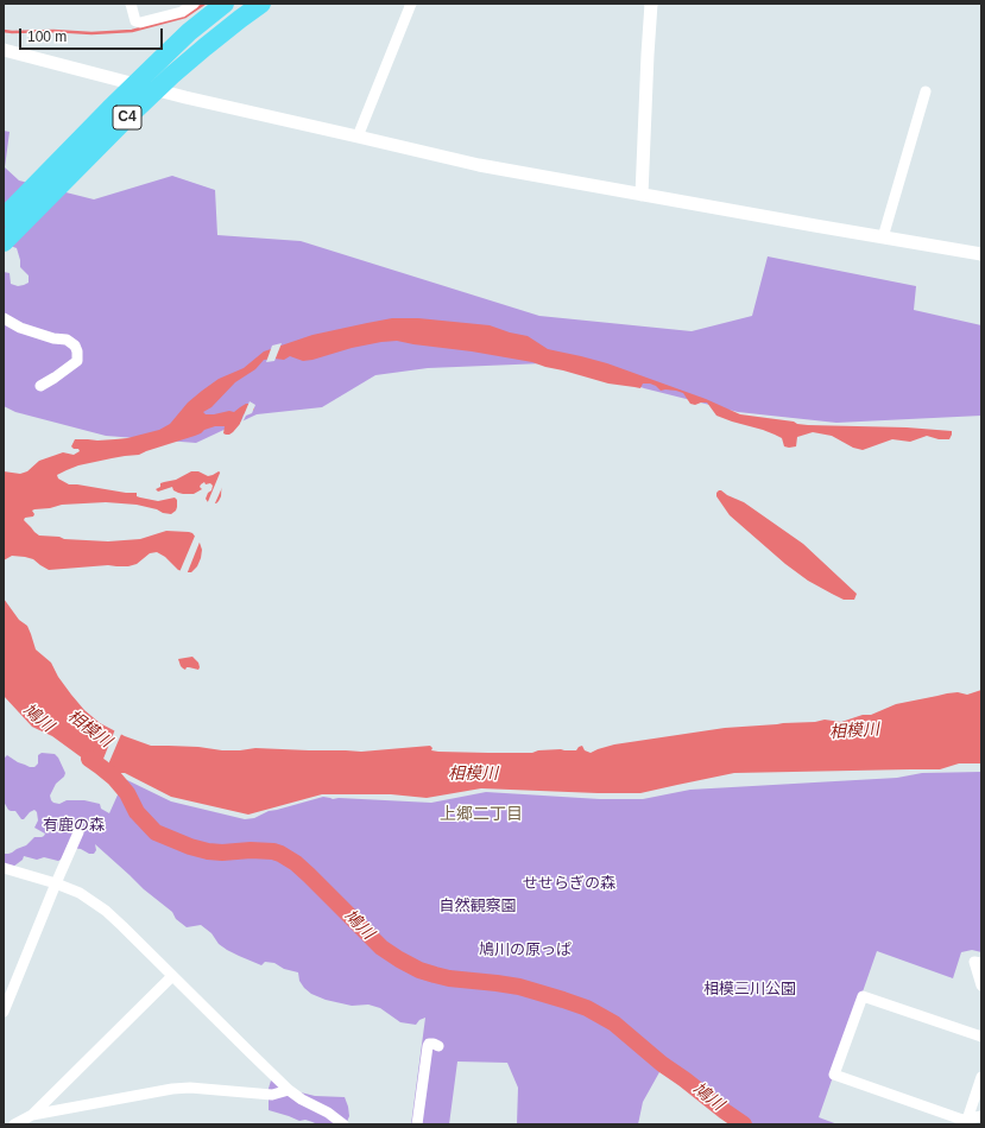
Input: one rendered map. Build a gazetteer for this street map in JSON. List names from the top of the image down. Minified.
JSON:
{"streets":{"highway":["C4"]},"districts":["上郷二丁目"],"water":["鳩川","相模川"],"parks":["有鹿の森","せせらぎの森","自然観察園","鳩川の原っぱ","相模三川公園"],"scale_bar":"100 m"}
